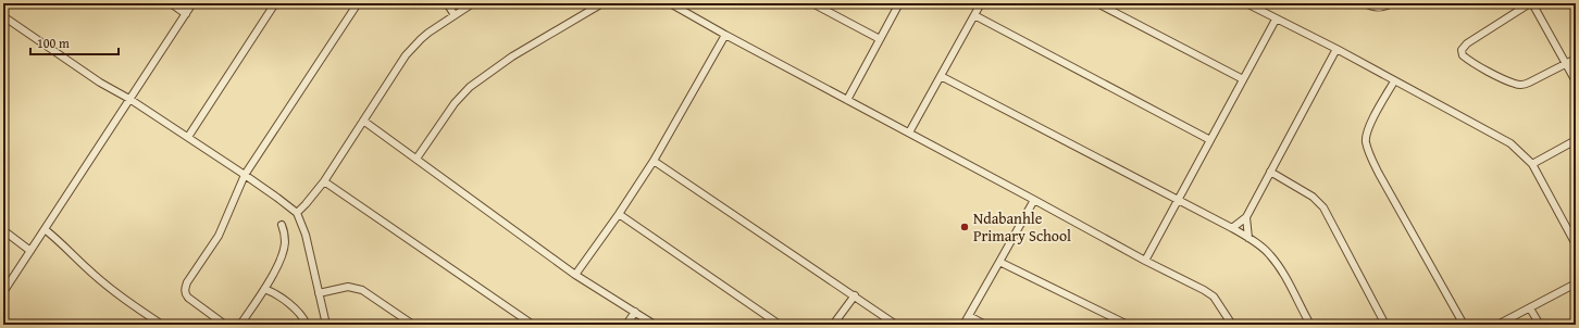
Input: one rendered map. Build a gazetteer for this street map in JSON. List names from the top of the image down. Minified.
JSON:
{"places":["Ndabanhle Primary School"],"scale_bar":"100 m"}
